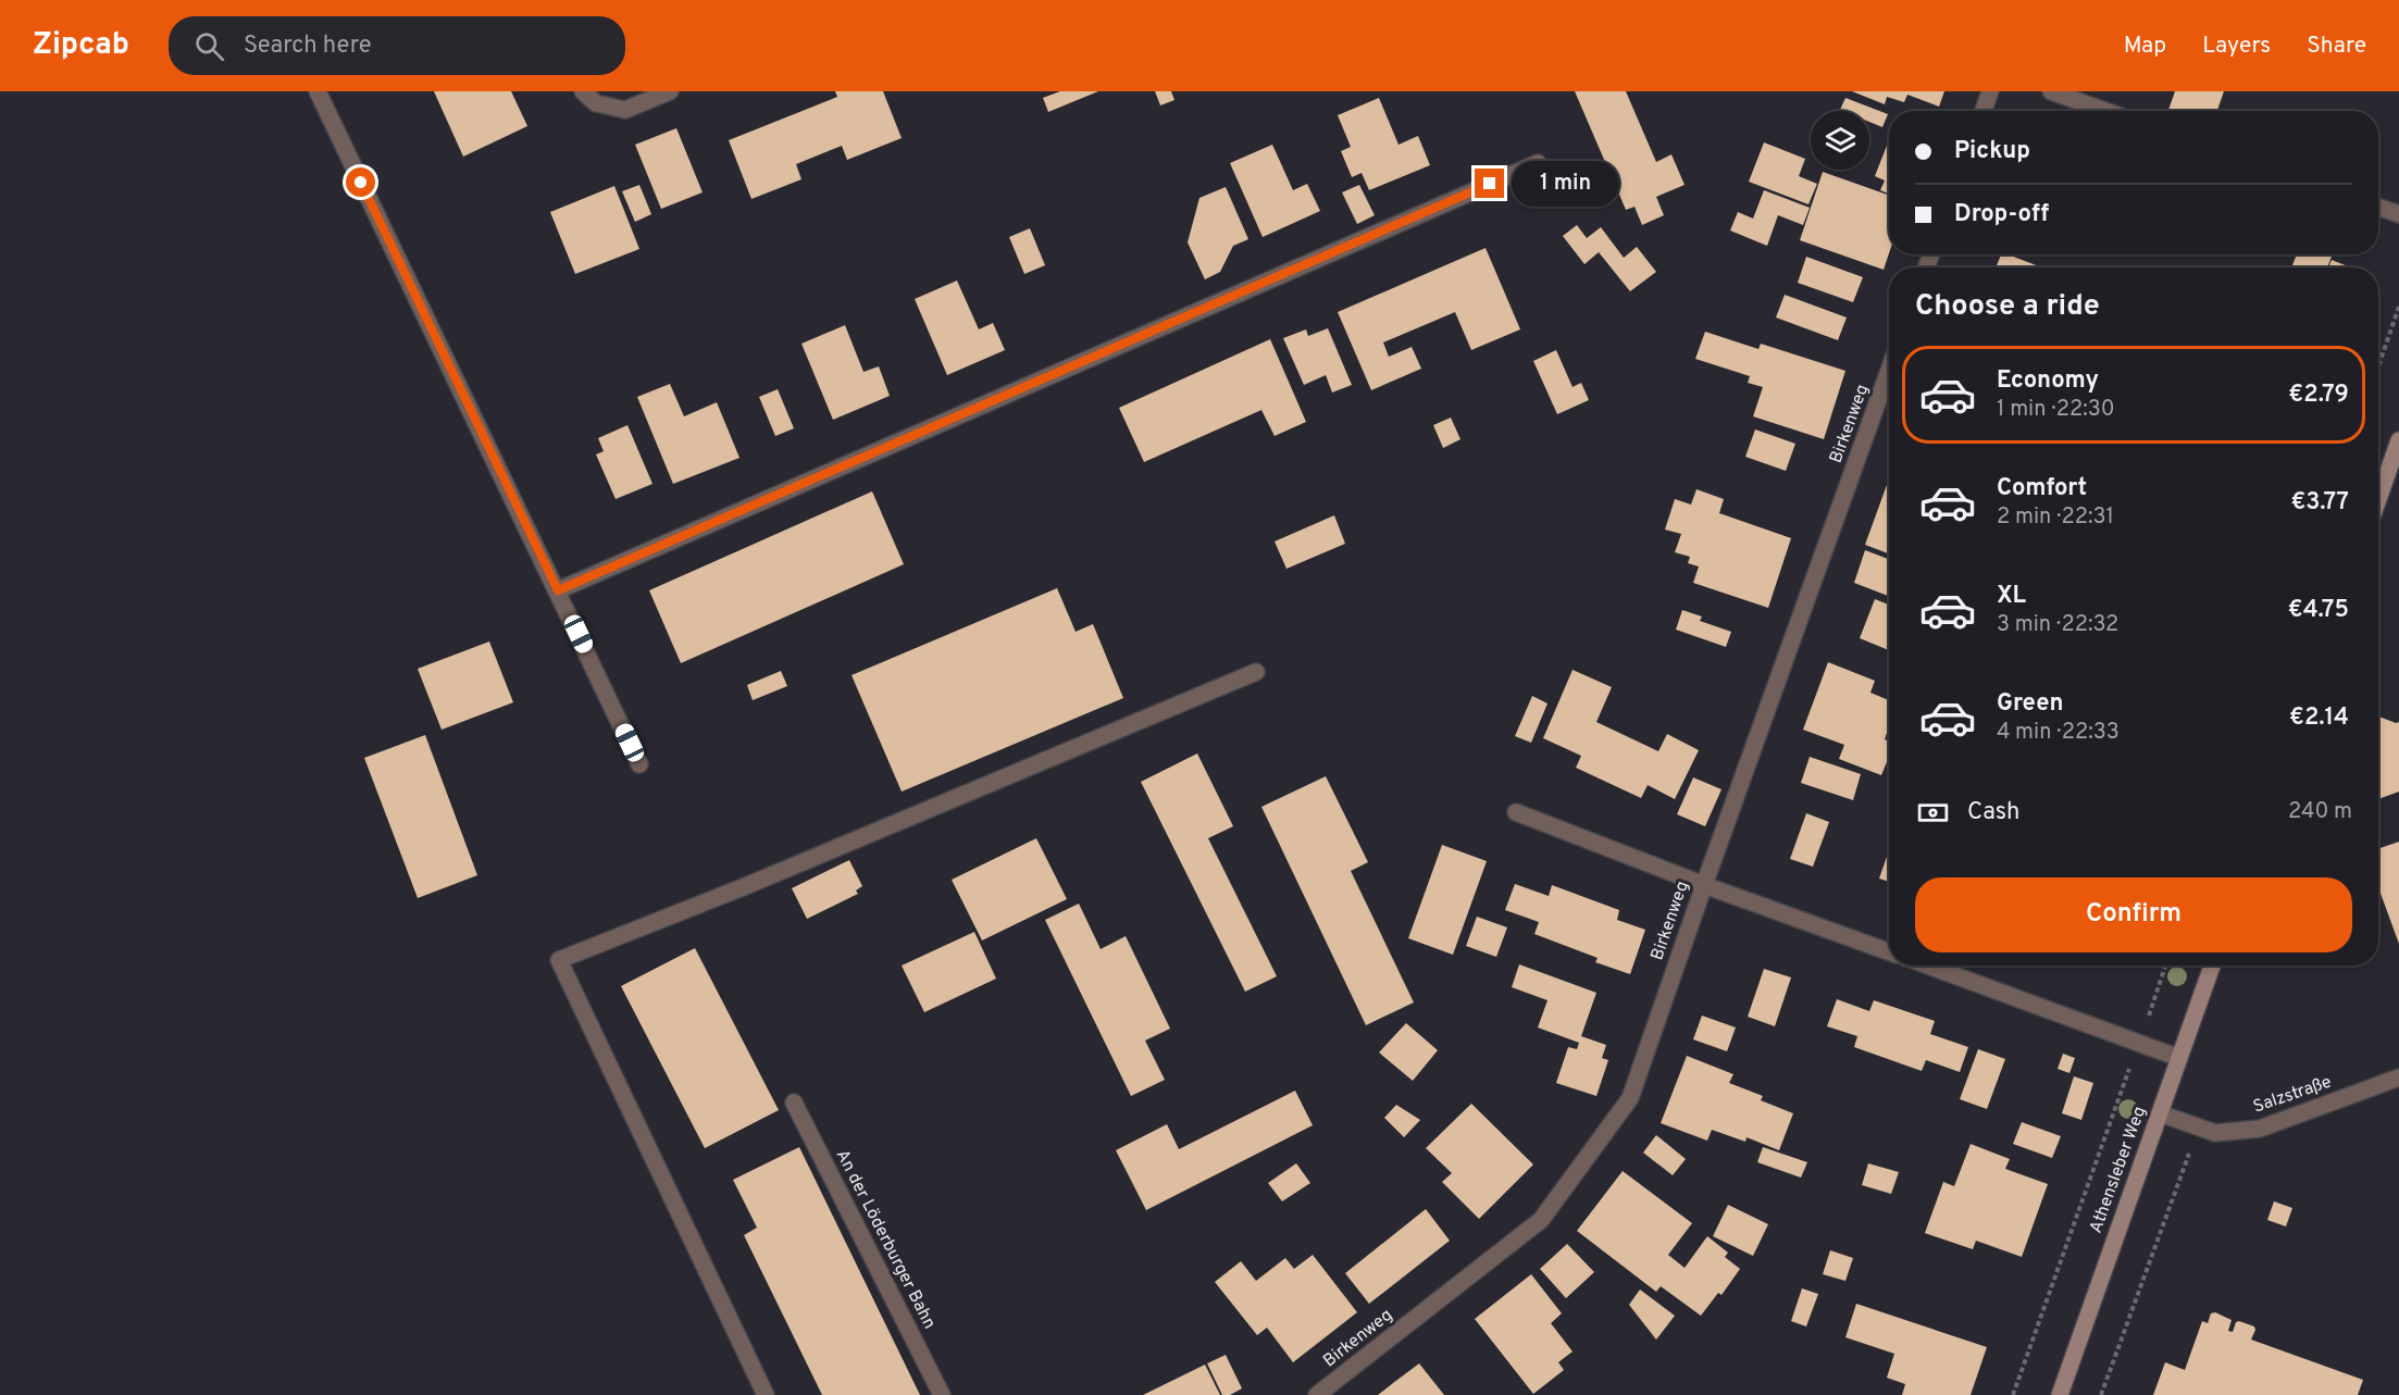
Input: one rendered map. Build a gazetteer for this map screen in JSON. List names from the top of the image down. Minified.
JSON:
{"streets":{"main road":["Athensleber Weg"],"street":["Birkenweg","Salzstraße","An der Löderburger Bahn"]},"crossings":[["Salzstraße","Athensleber Weg"]],"page":{"header":"Zipcab","search":"Search here","nav":["Map","Layers","Share"],"banner":["Pickup","Drop-off"],"bubble":"1 min","heading":"Choose a ride","list":[{"name":"Economy","note":"1 min · 22:30","value":"€2.79"},{"name":"Comfort","note":"2 min · 22:31","value":"€3.77"},{"name":"XL","note":"3 min · 22:32","value":"€4.75"},{"name":"Green","note":"4 min · 22:33","value":"€2.14"}],"pay":["Cash","240 m"],"buttons":"Confirm"}}
